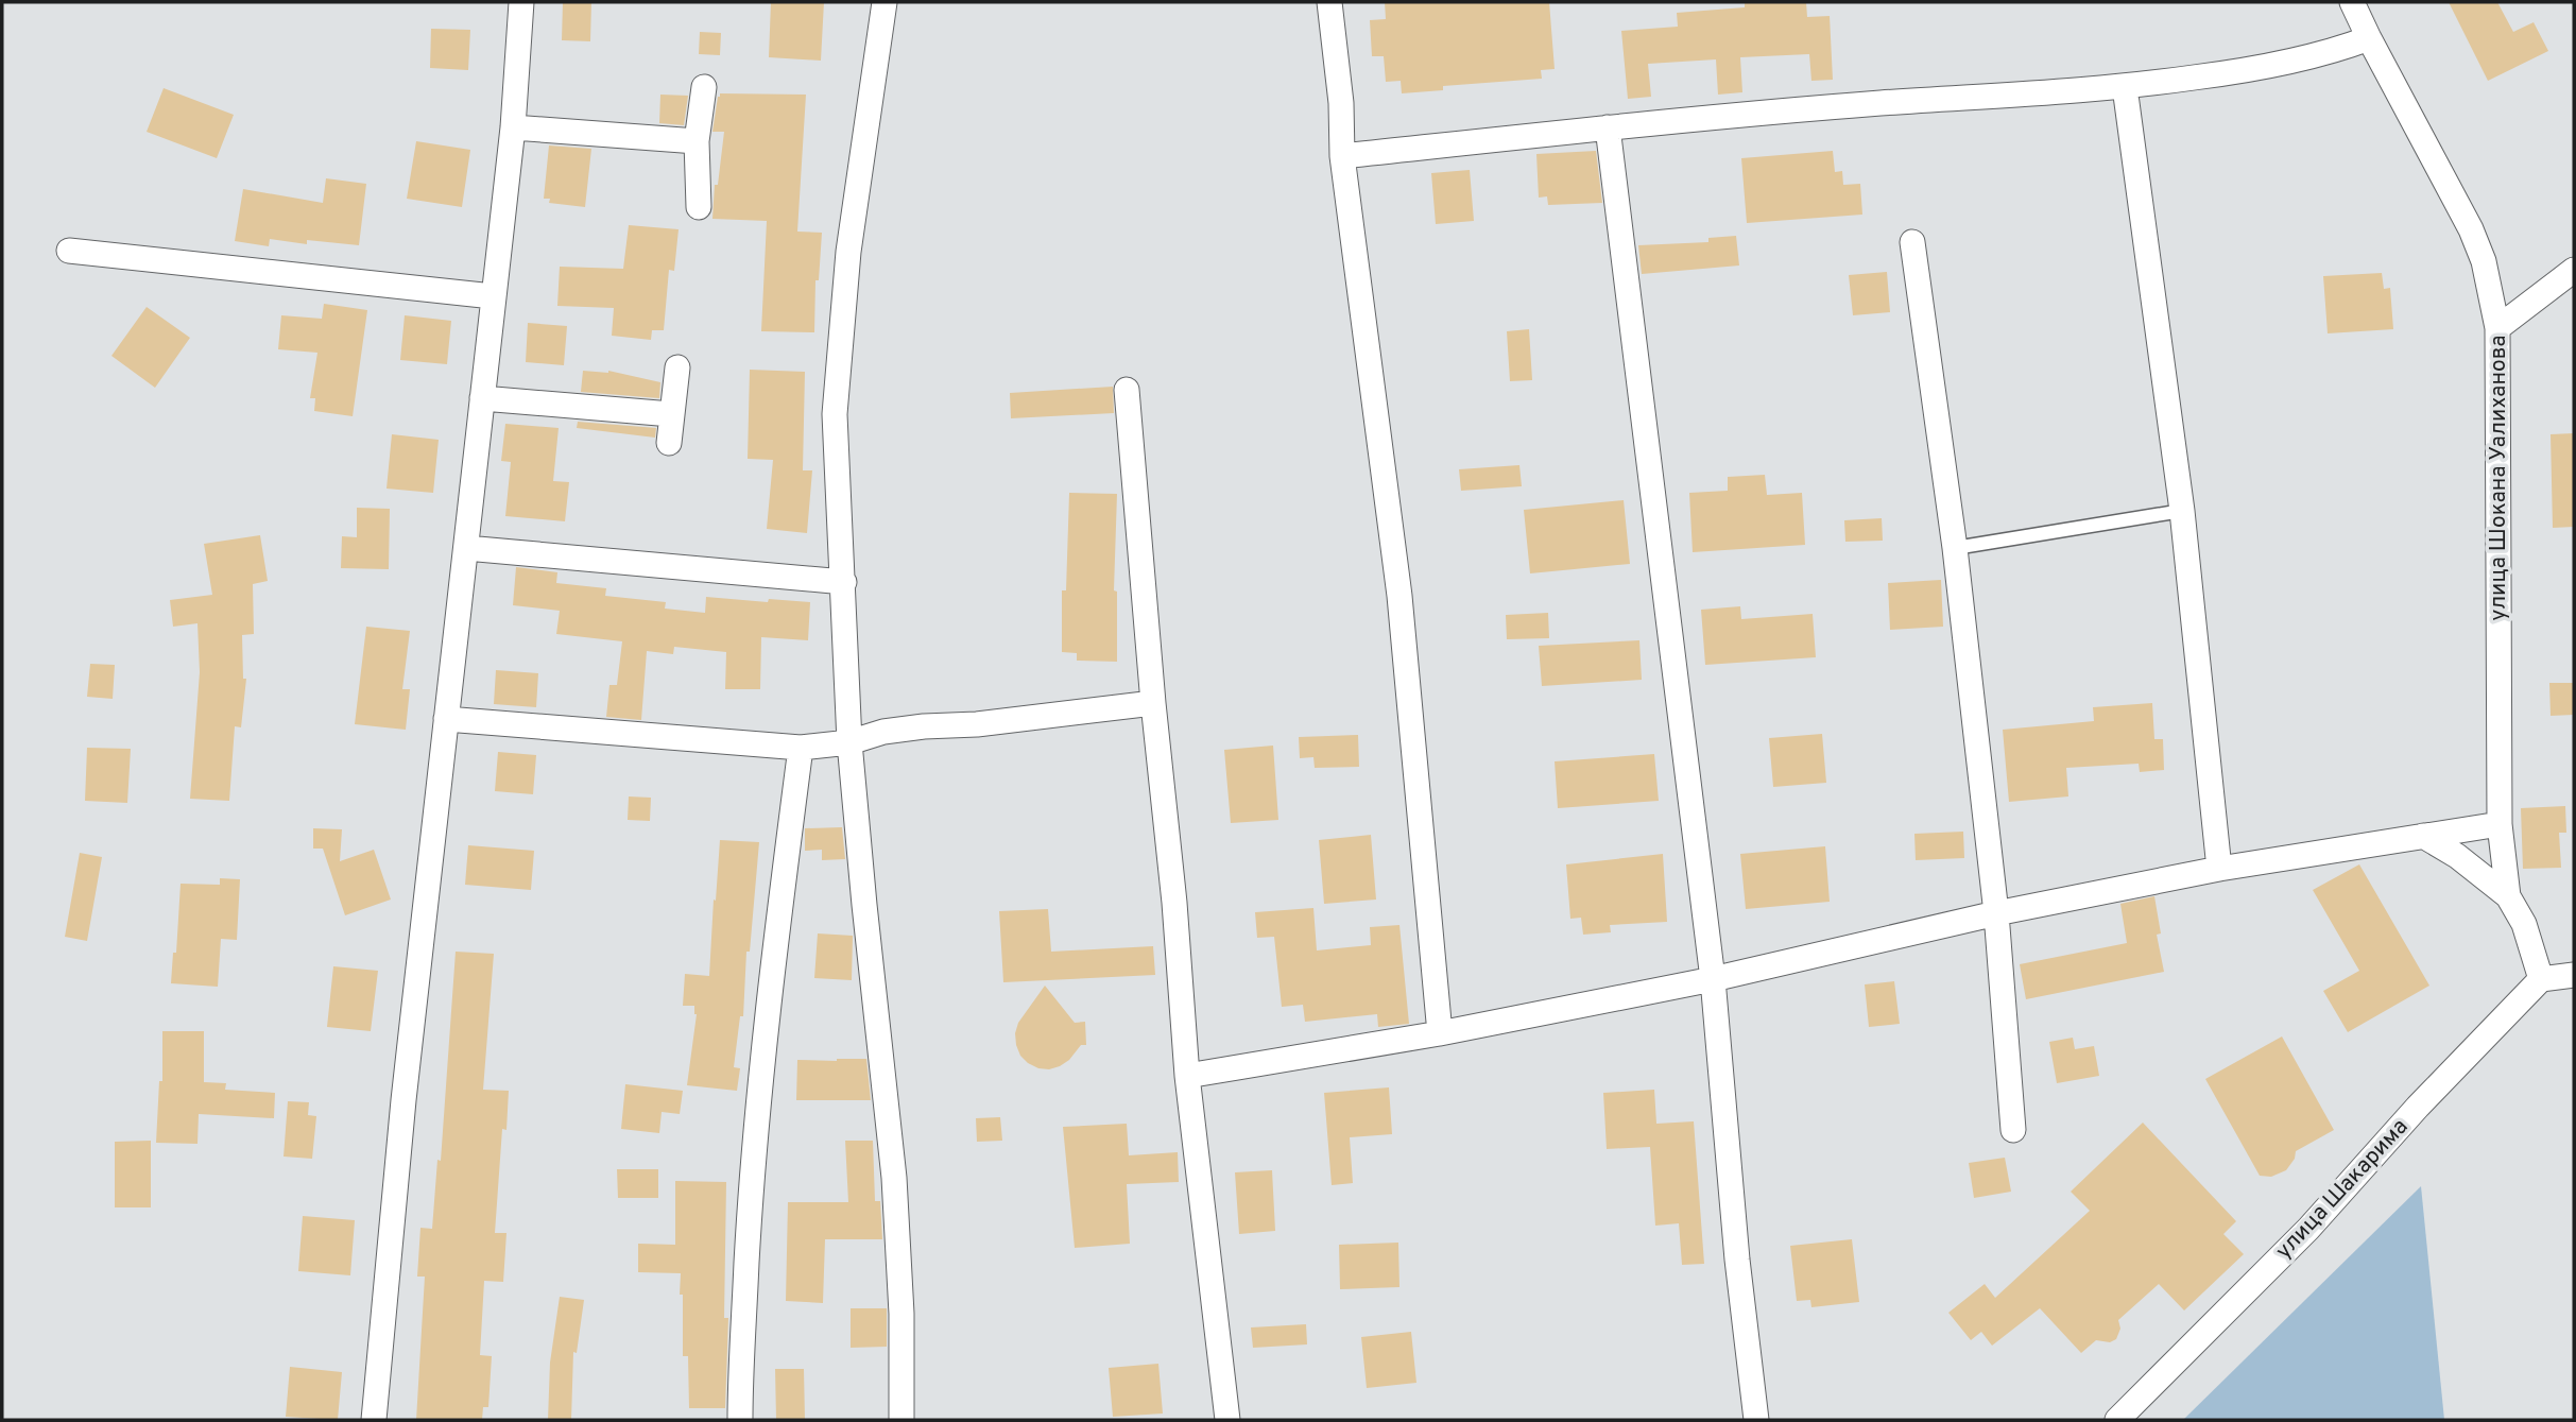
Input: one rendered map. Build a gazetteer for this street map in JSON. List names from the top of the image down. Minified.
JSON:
{"streets":{"street":["улица Шокана Уалиханова","улица Шакарима"]},"crossings":[["улица Шокана Уалиханова","улица Шакарима"]]}
